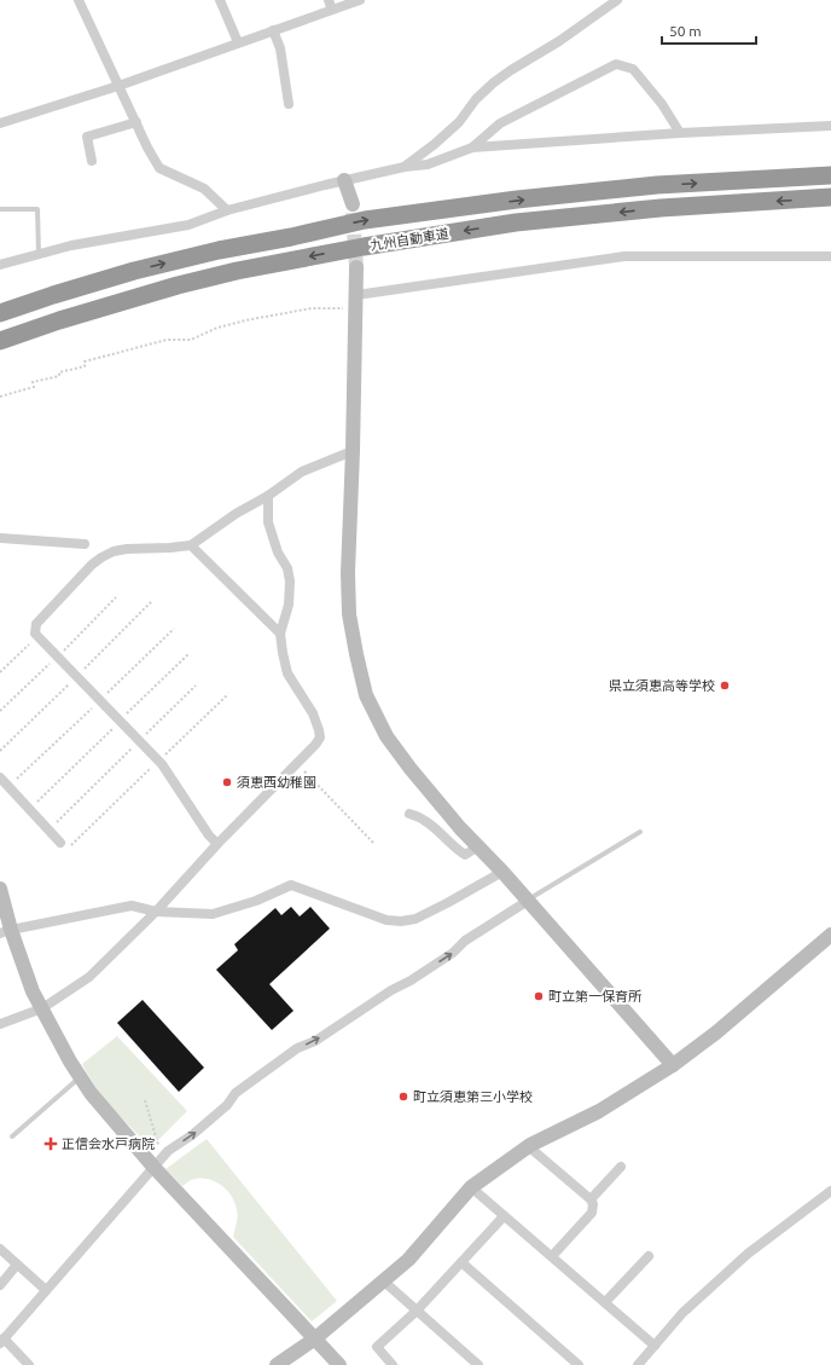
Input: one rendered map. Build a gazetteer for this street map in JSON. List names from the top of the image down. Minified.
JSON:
{"streets":{"highway":["九州自動車道"]},"places":{"other":["県立須恵高等学校","須恵西幼稚園","町立第一保育所","町立須恵第三小学校"],"health":["正信会水戸病院"]},"scale_bar":"50 m"}
